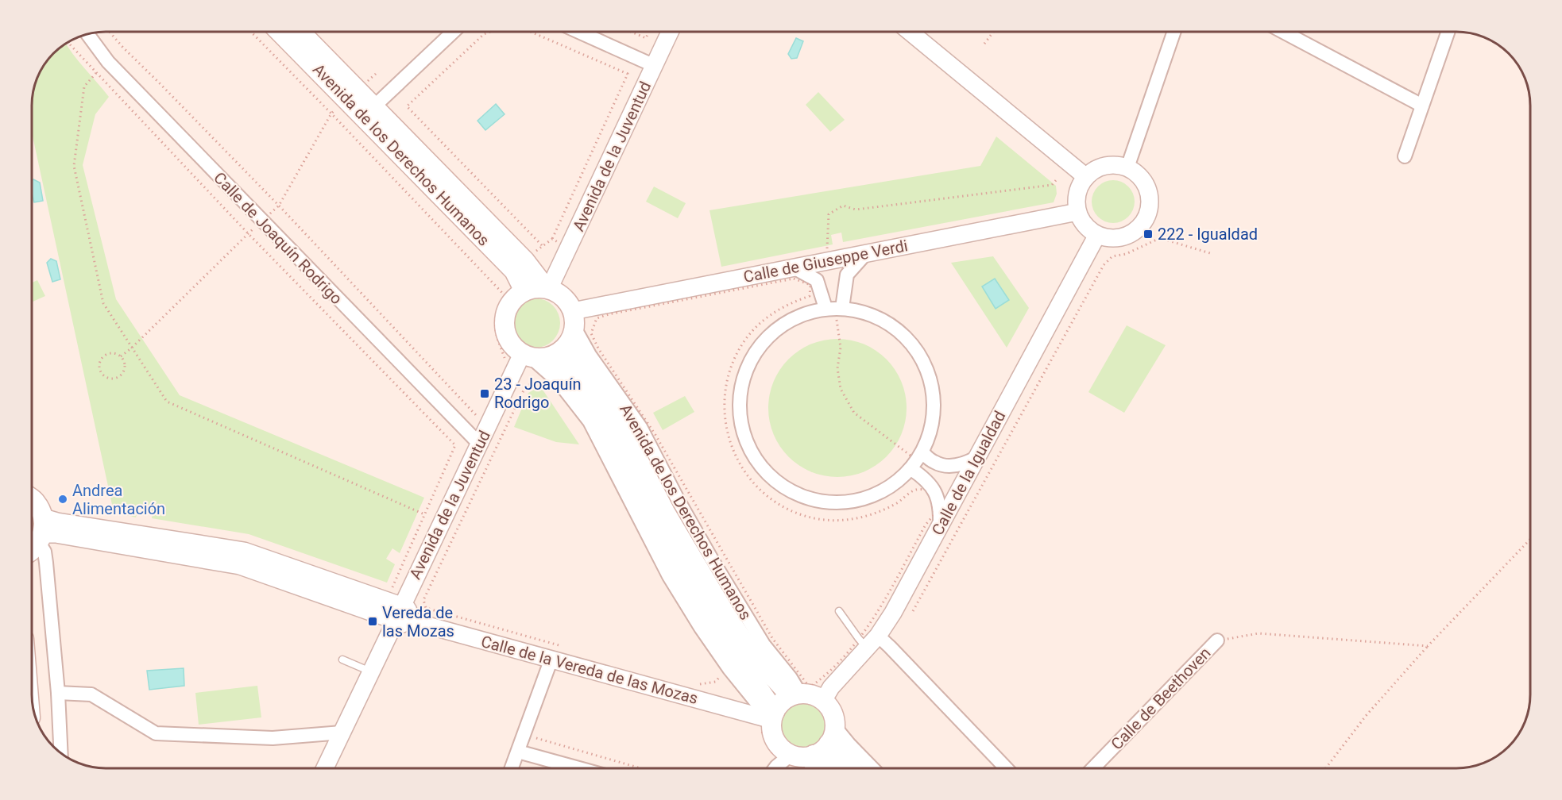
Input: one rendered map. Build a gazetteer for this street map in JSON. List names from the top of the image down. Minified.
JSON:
{"streets":{"main road":["Avenida de los Derechos Humanos"],"street":["Avenida de la Juventud","Calle de Joaquín Rodrigo","Calle de Giuseppe Verdi","Calle de la Igualdad","Calle de la Vereda de las Mozas","Calle de Beethoven"]},"crossings":[["Avenida de los Derechos Humanos","Avenida de la Juventud"],["Avenida de los Derechos Humanos","Calle de Giuseppe Verdi"],["Avenida de los Derechos Humanos","Calle de la Igualdad"],["Avenida de los Derechos Humanos","Calle de la Vereda de las Mozas"],["Avenida de la Juventud","Calle de Joaquín Rodrigo"],["Avenida de la Juventud","Calle de Giuseppe Verdi"],["Avenida de la Juventud","Calle de la Vereda de las Mozas"],["Calle de Giuseppe Verdi","Calle de la Igualdad"],["Calle de la Igualdad","Calle de la Vereda de las Mozas"]],"places":{"transit":["222 - Igualdad","23 - Joaquín Rodrigo","Vereda de las Mozas"],"other":["Andrea Alimentación"]}}
